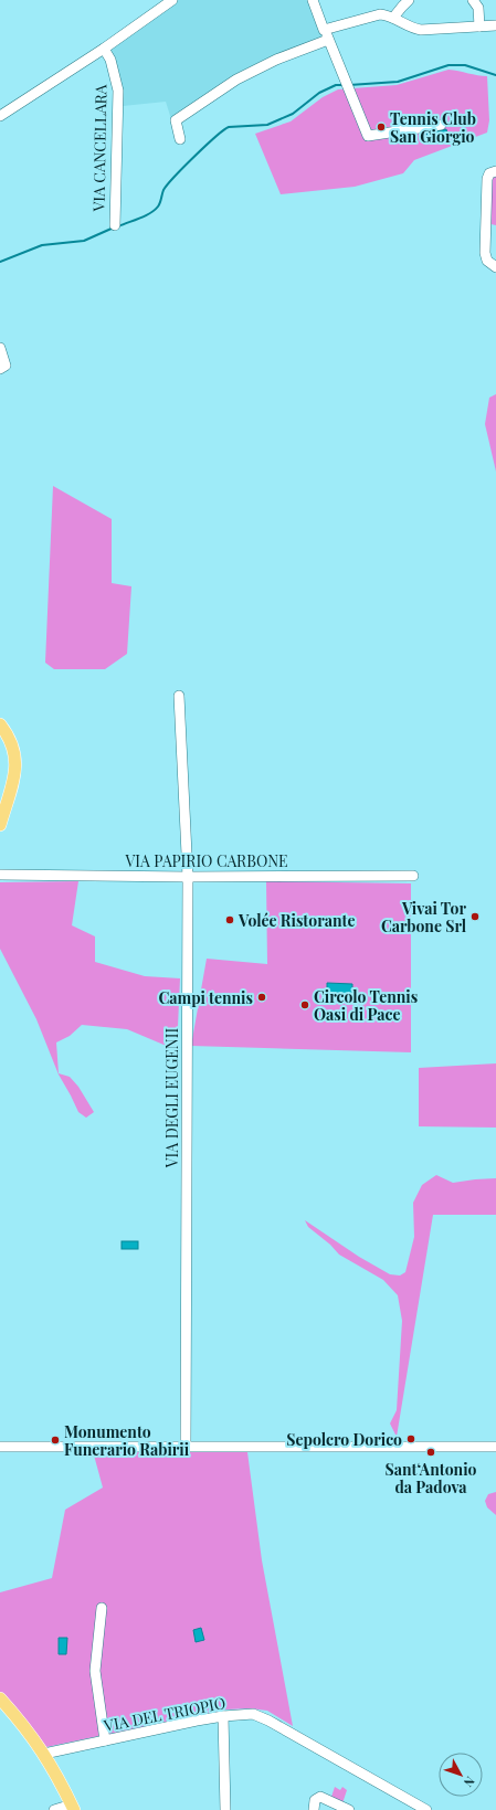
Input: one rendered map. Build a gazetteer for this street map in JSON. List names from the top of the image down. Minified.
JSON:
{"streets":{"street":["VIA CANCELLARA","VIA PAPIRIO CARBONE","VIA DEGLI EUGENII","VIA DEL TRIOPIO"]},"crossings":[["VIA PAPIRIO CARBONE","VIA DEGLI EUGENII"]],"places":["Tennis Club San Giorgio","Vivai Tor Carbone Srl","Volée Ristorante","Campi tennis","Circolo Tennis Oasi di Pace","Sepolcro Dorico","Monumento Funerario Rabirii","Sant‘Antonio da Padova"],"north":"bottom right"}
